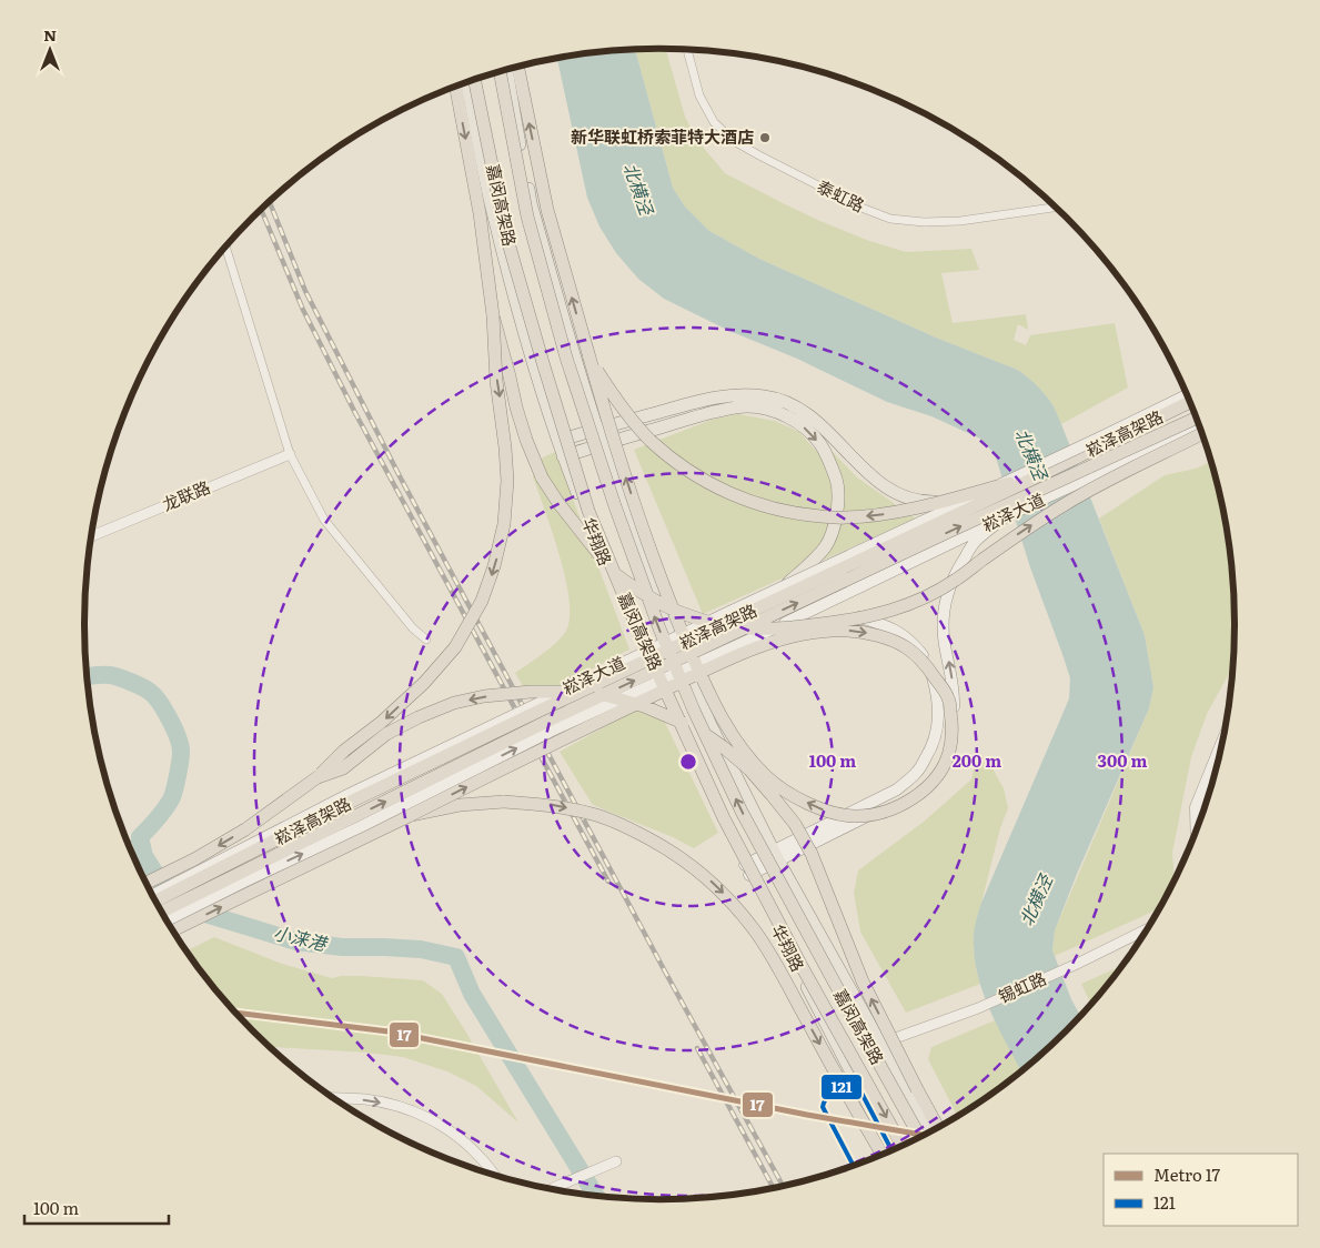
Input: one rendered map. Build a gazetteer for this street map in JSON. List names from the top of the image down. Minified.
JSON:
{"streets":{"highway":["嘉闵高架路","崧泽高架路"],"main road":["崧泽大道","华翔路"],"street":["泰虹路","龙联路","锡虹路"]},"crossings":[["华翔路","锡虹路"]],"water":["北横泾","小涞港"],"places":["新华联虹桥索菲特大酒店"],"lines":["metro line 17","transit line 121"],"legend":["Metro 17","121"],"scale_bar":"100 m","north":"top","rings":["100 m","200 m","300 m"]}
